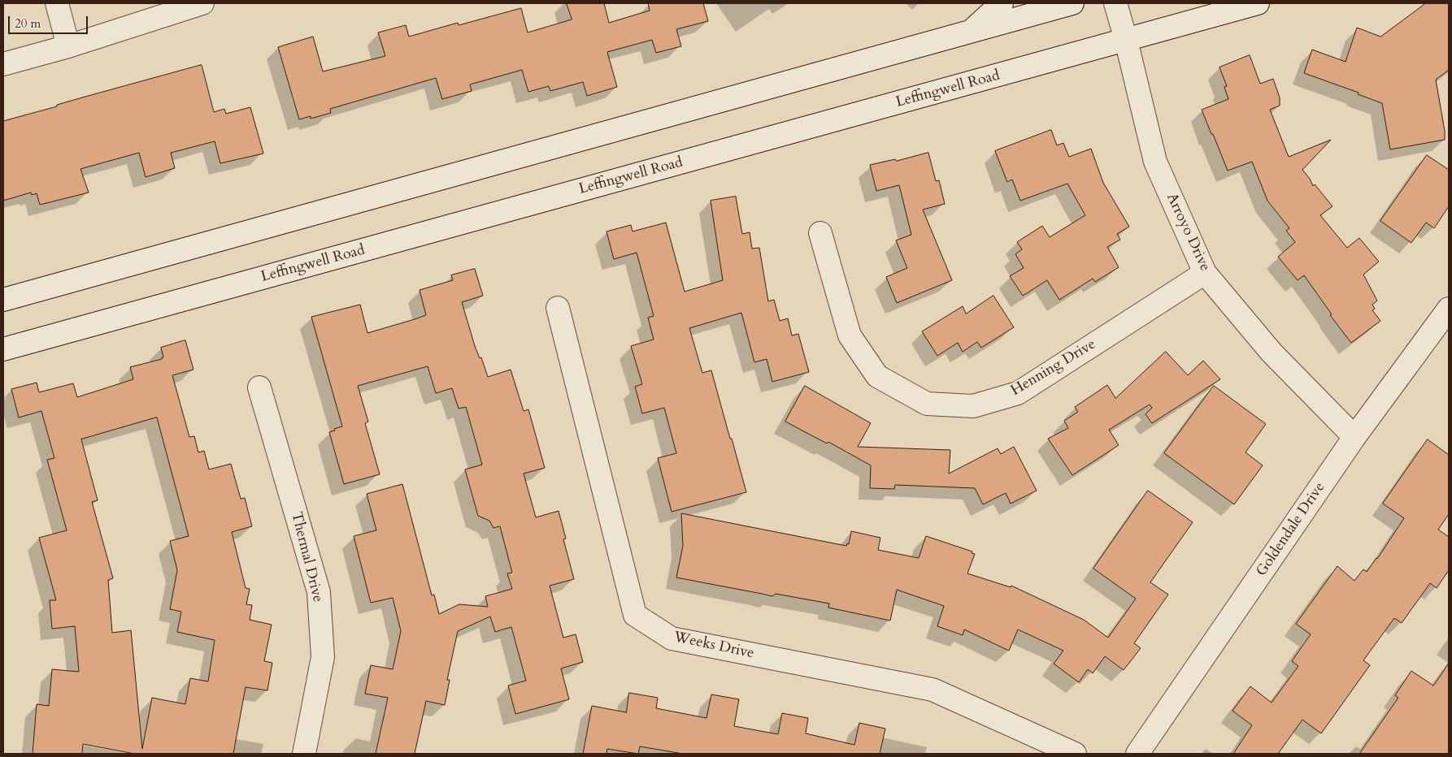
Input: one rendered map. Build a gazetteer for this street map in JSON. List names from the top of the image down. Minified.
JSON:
{"streets":{"street":["Leffingwell Road","Arroyo Drive","Henning Drive","Goldendale Drive","Thermal Drive","Weeks Drive"]},"crossings":[["Leffingwell Road","Arroyo Drive"],["Arroyo Drive","Henning Drive"],["Arroyo Drive","Goldendale Drive"]],"scale_bar":"20 m"}
